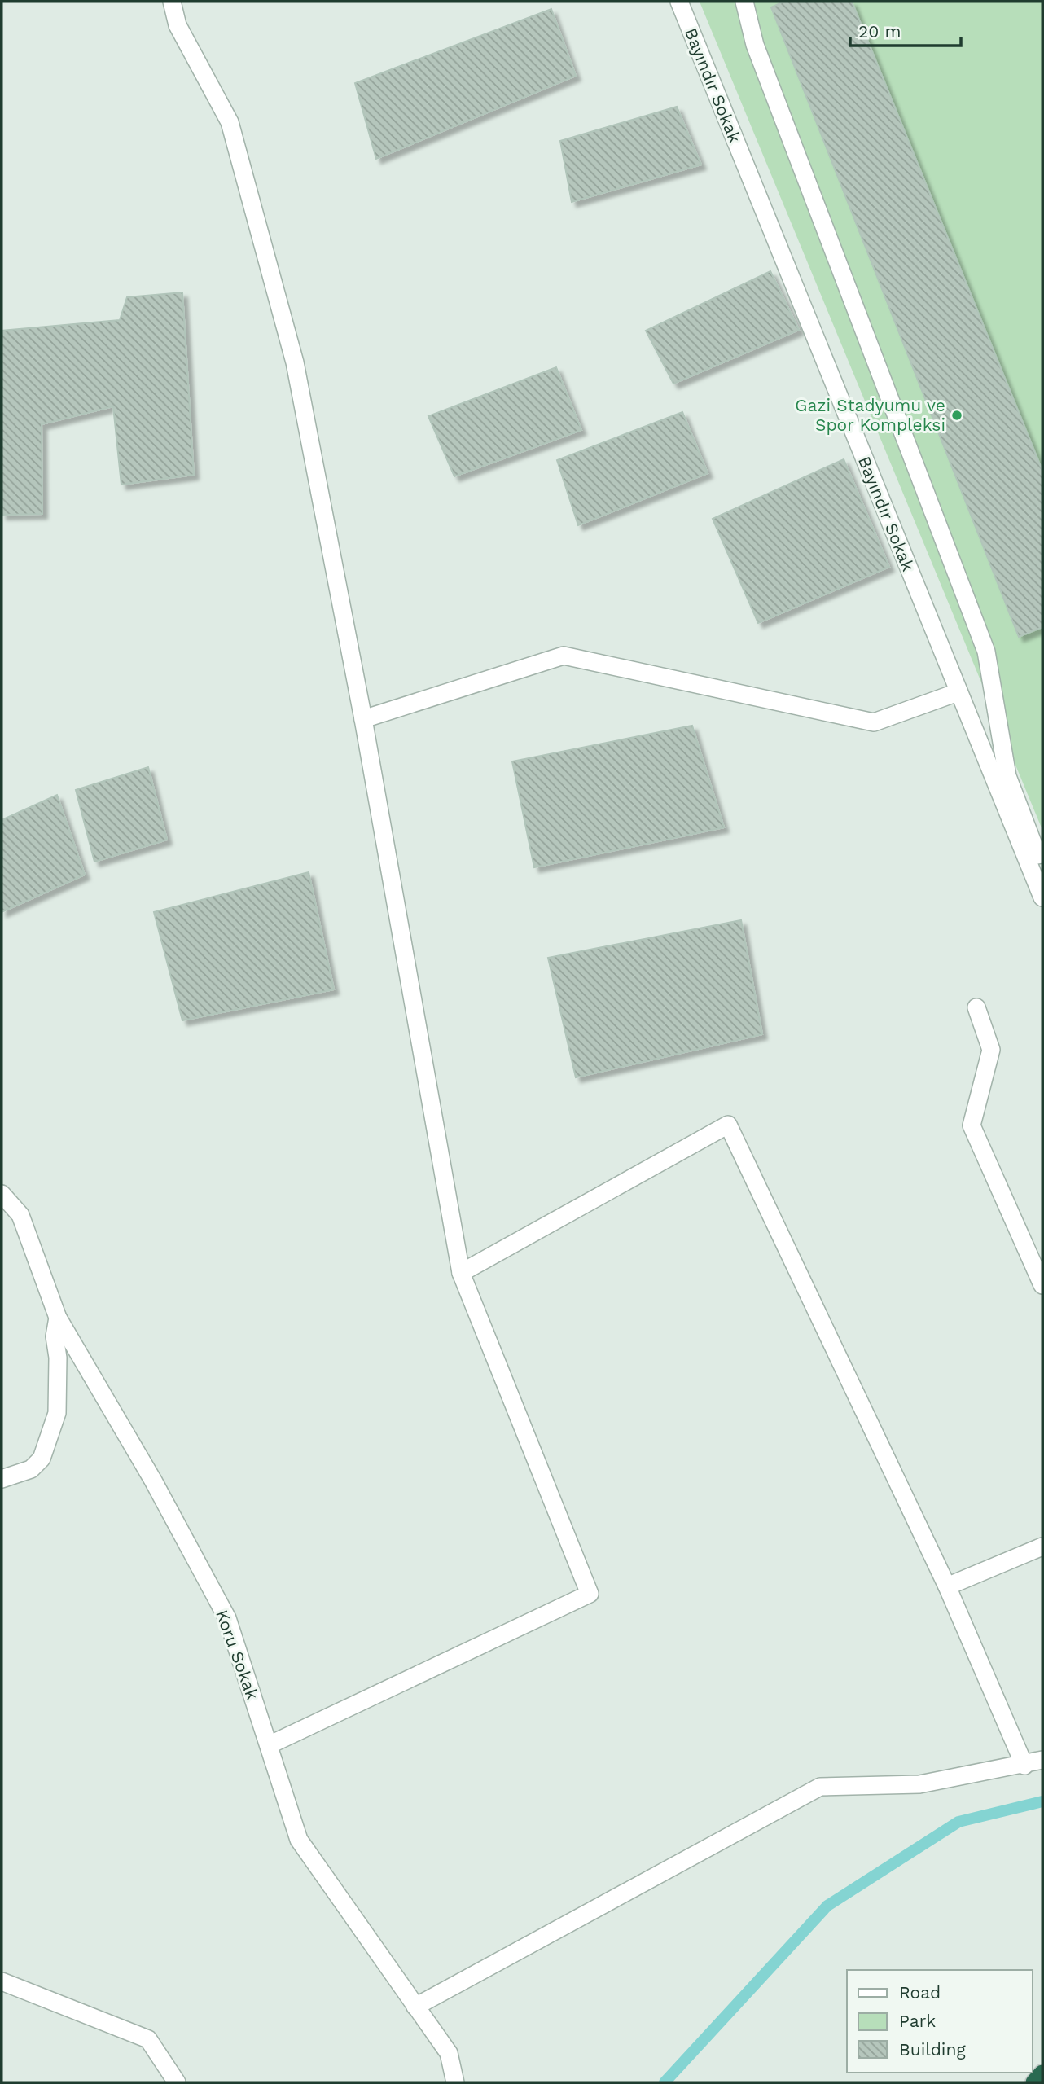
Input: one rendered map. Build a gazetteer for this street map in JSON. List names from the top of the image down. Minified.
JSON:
{"streets":{"street":["Bayındır Sokak","Koru Sokak"]},"places":["Gazi Stadyumu ve Spor Kompleksi"],"legend":["Road","Park","Building"],"scale_bar":"20 m"}
